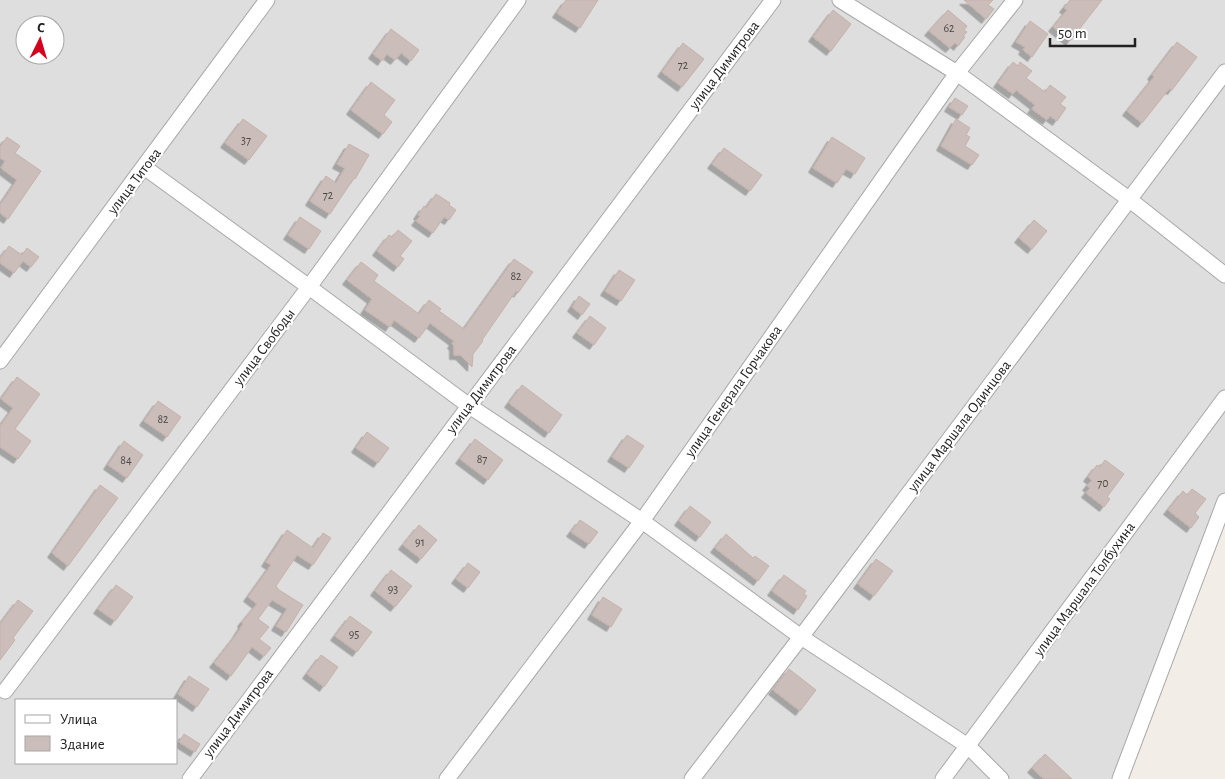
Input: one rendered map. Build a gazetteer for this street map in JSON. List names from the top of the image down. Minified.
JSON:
{"streets":{"street":["улица Димитрова","улица Титова","улица Свободы","улица Генерала Горчакова","улица Маршала Одинцова","улица Маршала Толбухина"]},"house_numbers":["62","72","37","72","82","82","87","84","70","91","93","95"],"legend":["Улица","Здание"],"scale_bar":"50 m","north":"top"}
